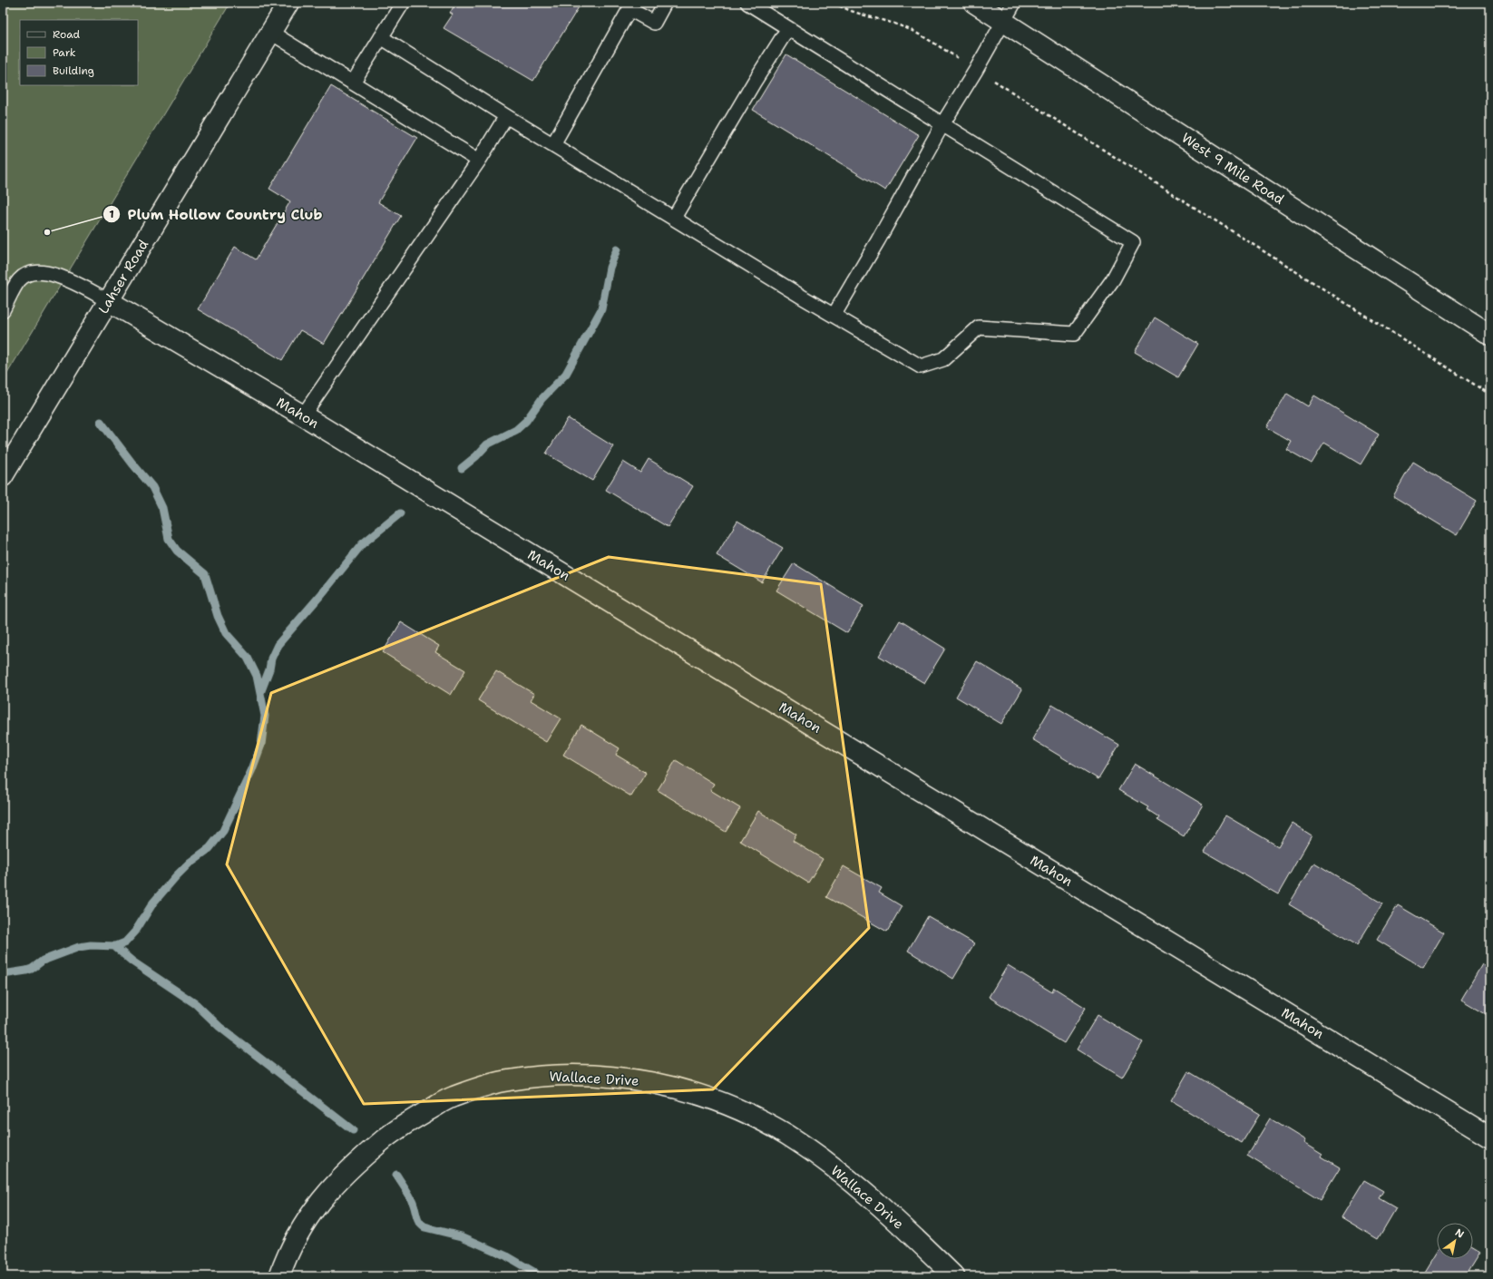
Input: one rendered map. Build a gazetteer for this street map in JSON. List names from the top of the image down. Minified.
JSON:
{"streets":{"street":["West 9 Mile Road","Lahser Road","Mahon","Wallace Drive"]},"crossings":[["Lahser Road","Mahon"]],"places":["Plum Hollow Country Club"],"legend":["Road","Park","Building"],"north":"top right"}
